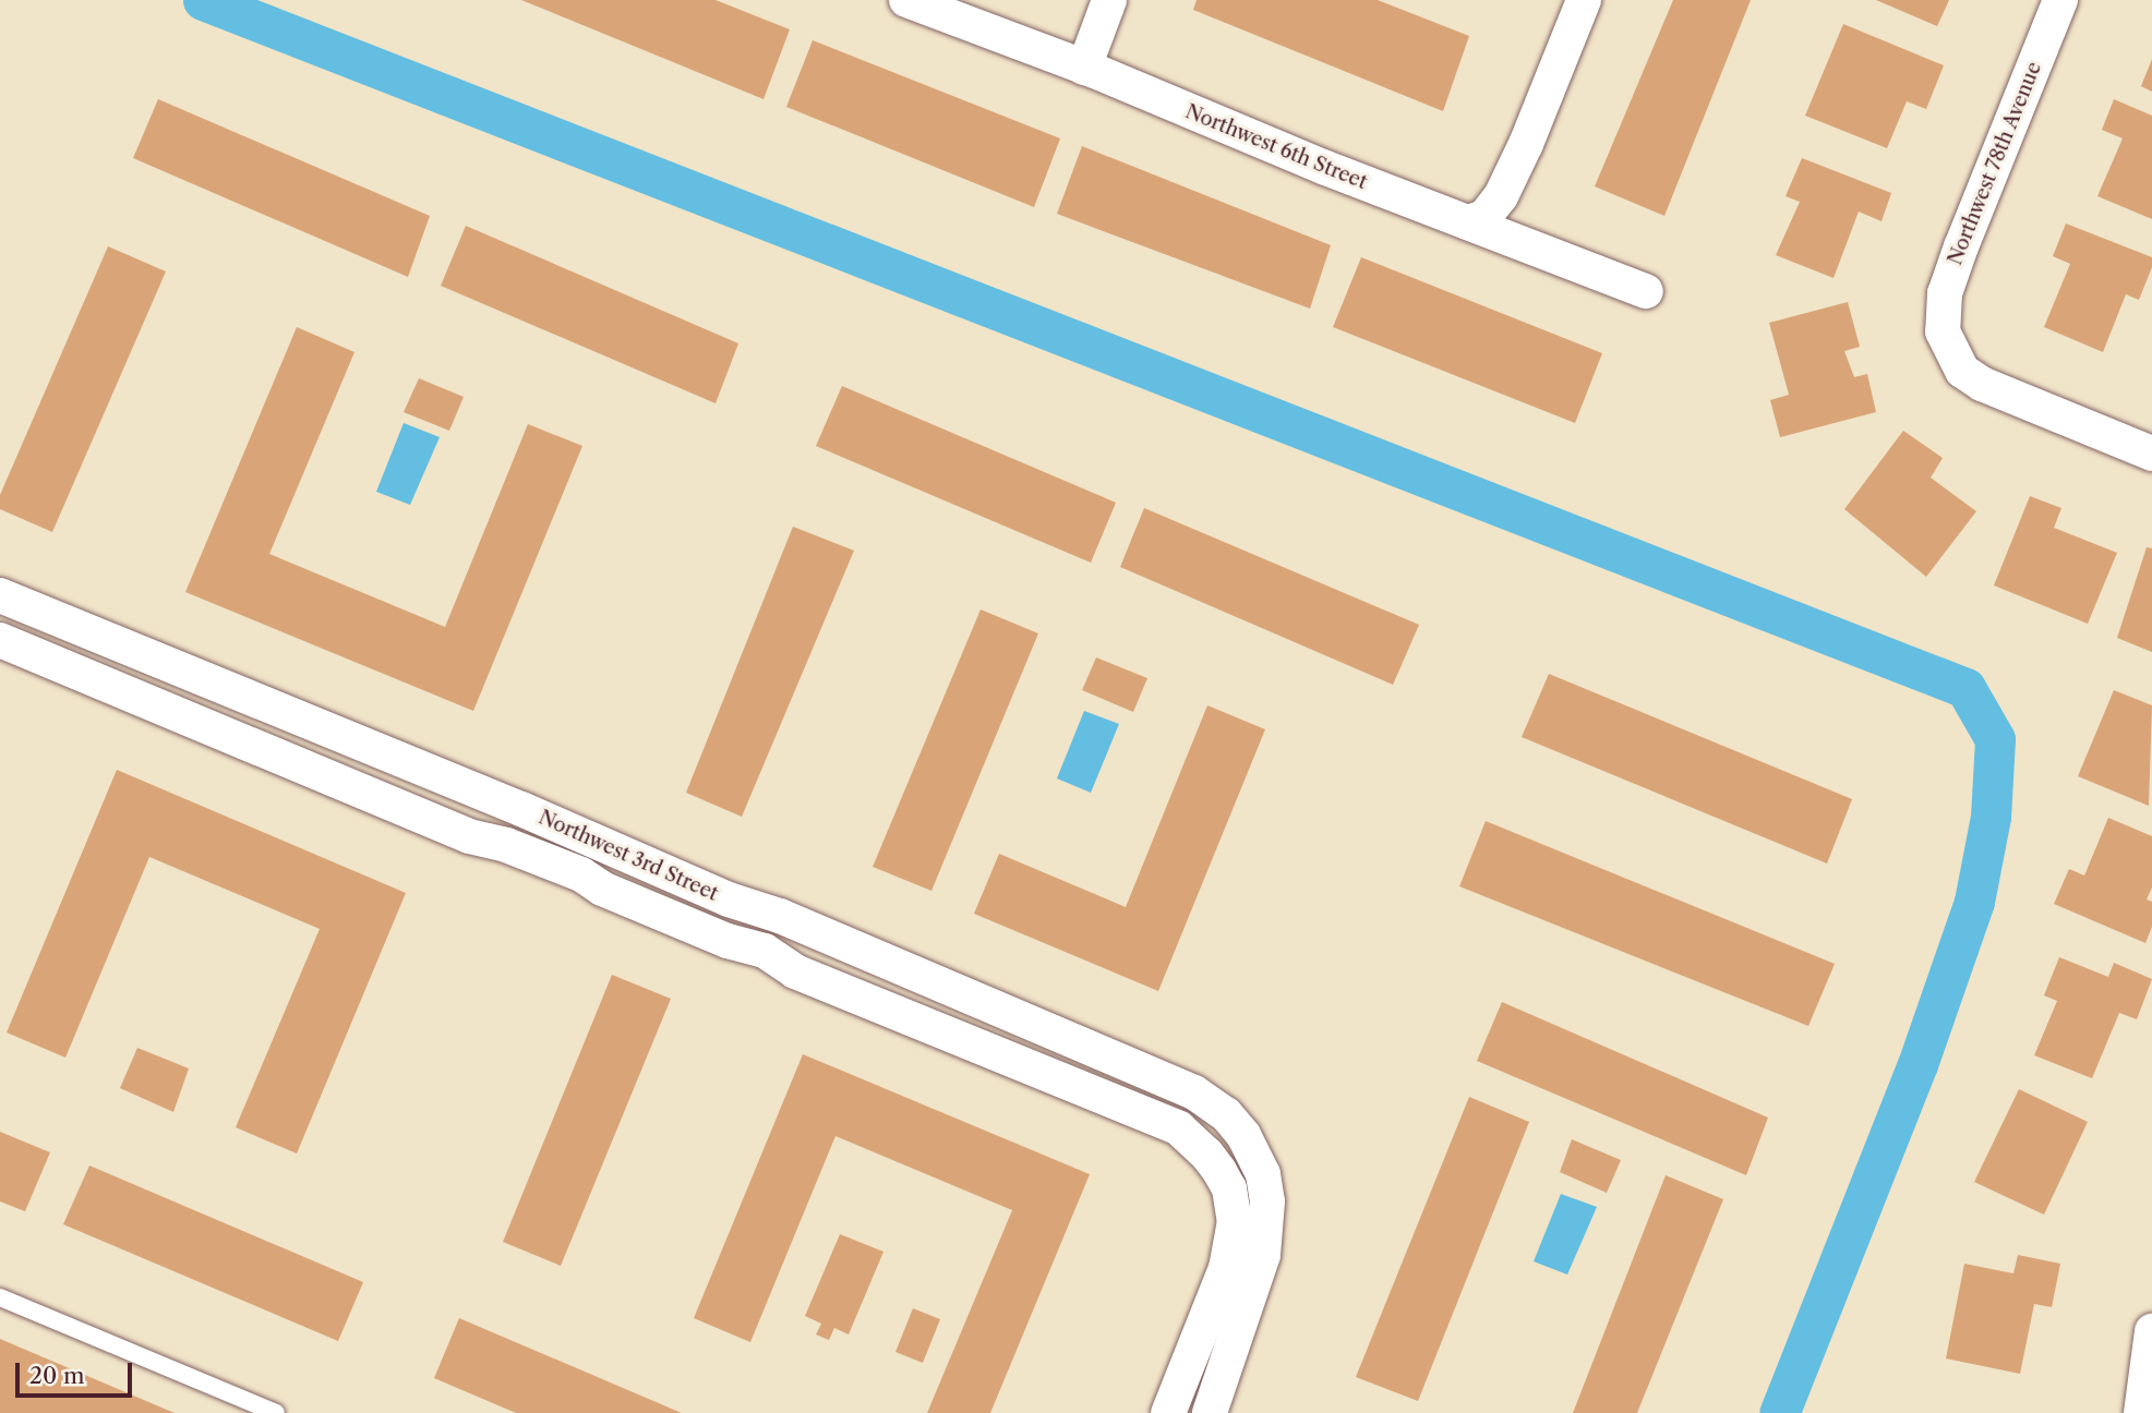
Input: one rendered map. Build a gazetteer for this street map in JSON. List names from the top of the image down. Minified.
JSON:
{"streets":{"street":["Northwest 6th Street","Northwest 78th Avenue","Northwest 3rd Street"]},"scale_bar":"20 m"}
